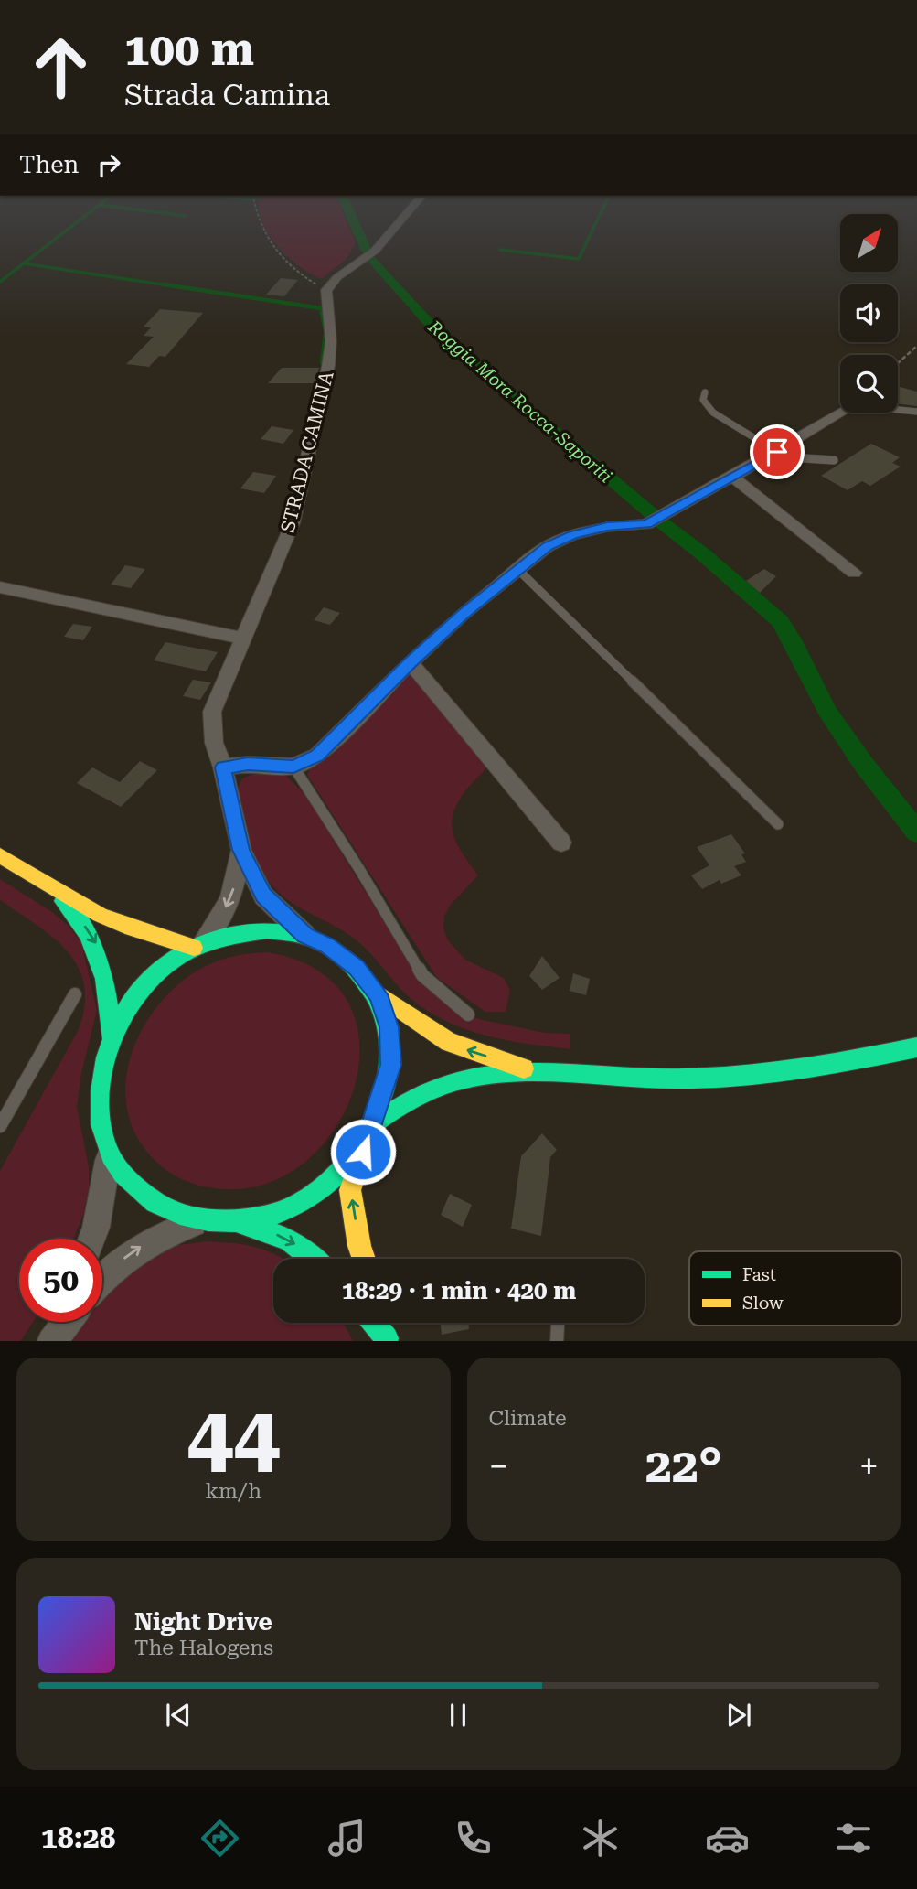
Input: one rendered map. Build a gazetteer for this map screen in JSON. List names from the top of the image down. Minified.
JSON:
{"streets":{"street":["STRADA CAMINA"]},"water":["Roggia Mora Rocca-Saporiti"],"legend":["Fast","Slow"],"north":"top right","page":{"turn":["100 m","Strada Camina"],"then":"Then","limit":"50","trip":"18:29 · 1 min · 420 m","tile":[["44","km/h"],"Climate"],"heat":["−","22°","+"],"song":["Night Drive","The Halogens"],"tabs":"18:28"}}
